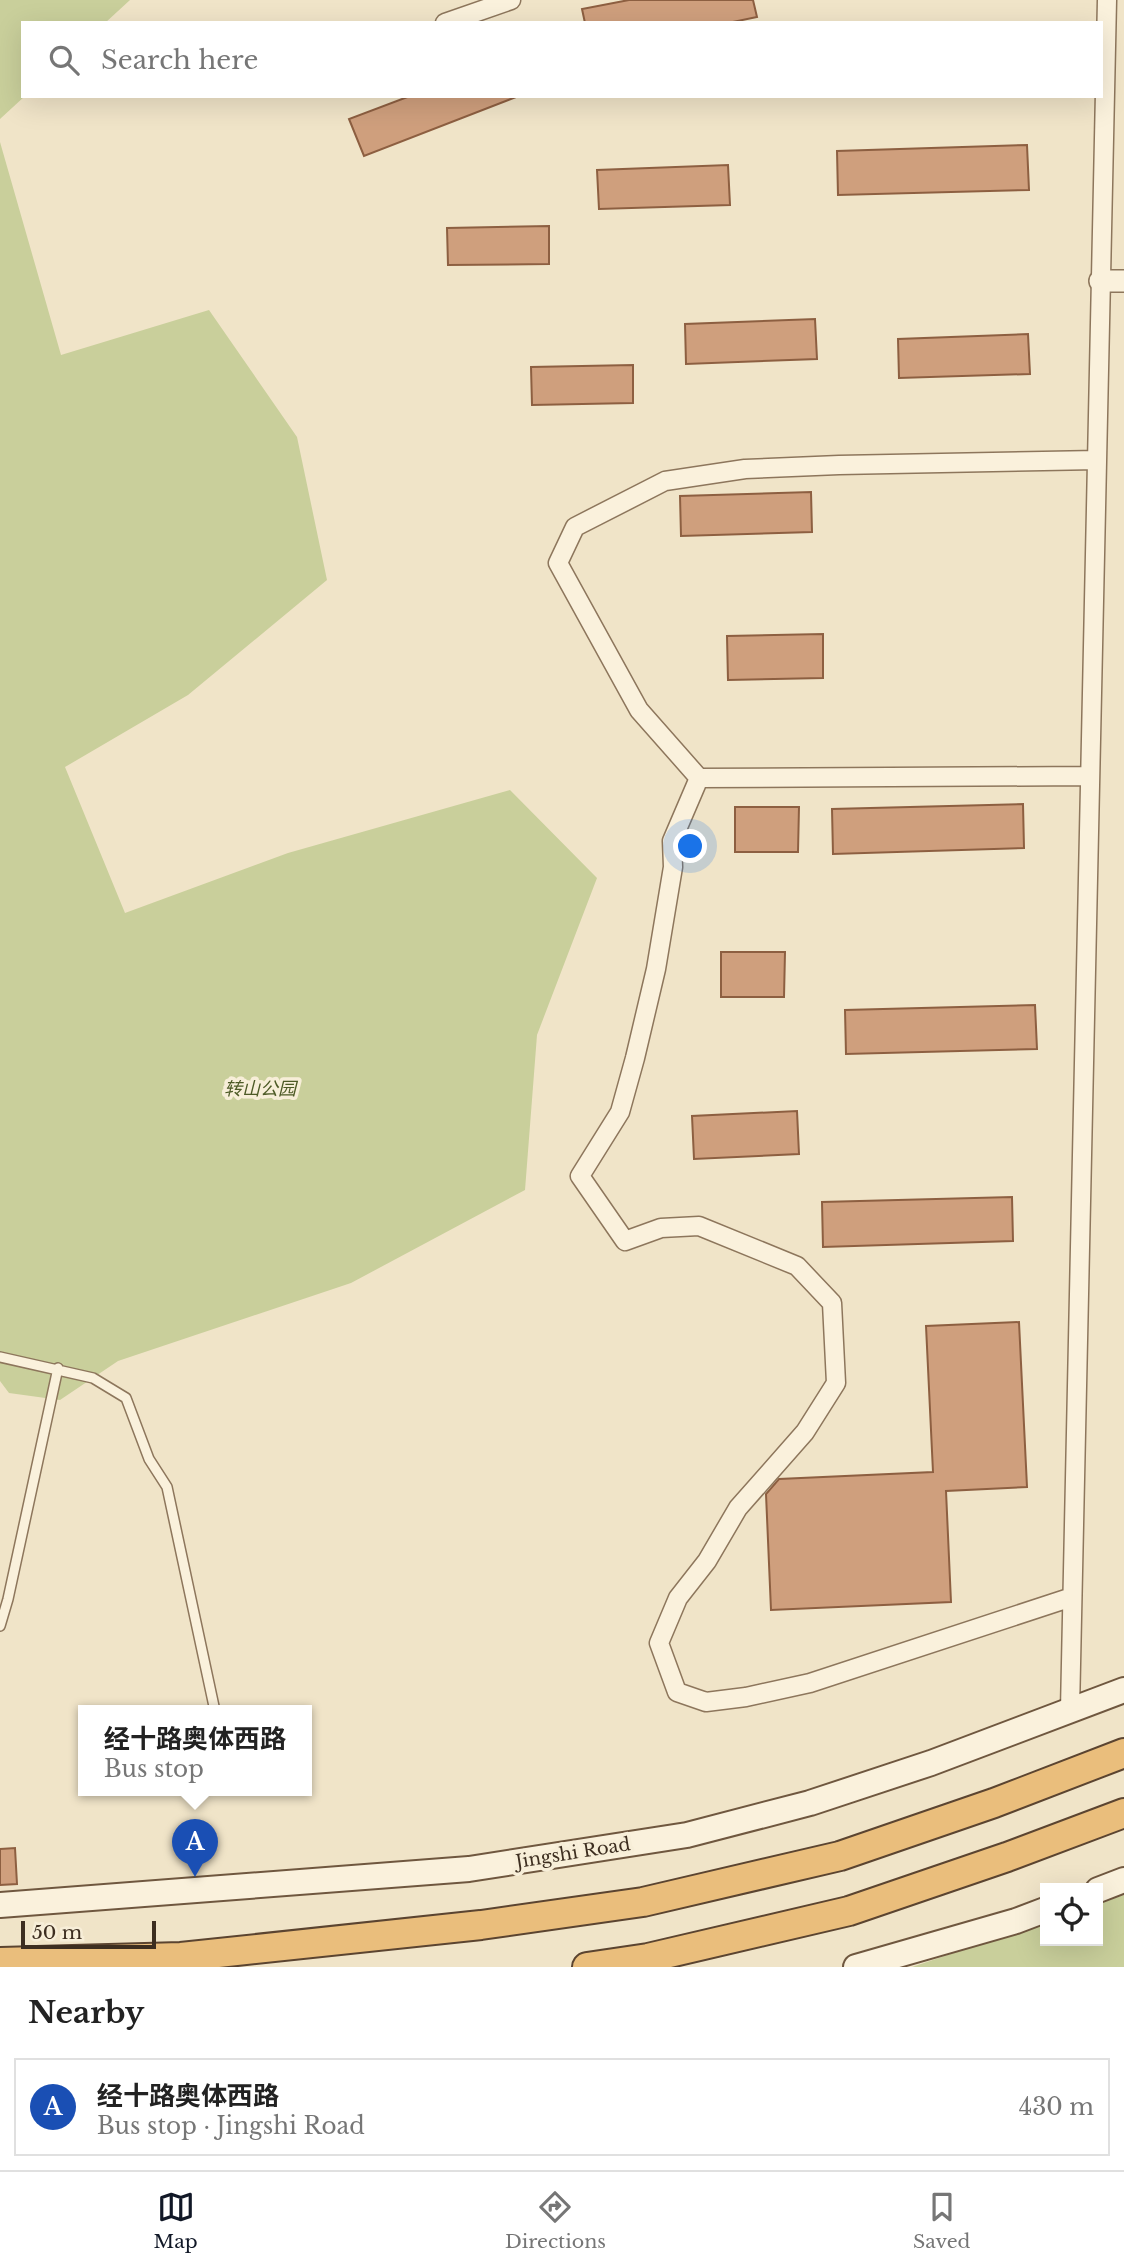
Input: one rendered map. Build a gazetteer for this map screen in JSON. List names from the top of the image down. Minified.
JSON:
{"streets":{"main road":["Jingshi Road"]},"parks":["转山公园"],"scale_bar":"50 m","page":{"search":"Search here","popup":["经十路奥体西路","Bus stop"],"pins":"A","scale":"50 m","heading":"Nearby","list":[{"mark":"A","name":"经十路奥体西路","note":"Bus stop · Jingshi Road","value":"430 m"}],"nav":["Map","Directions","Saved"]}}
